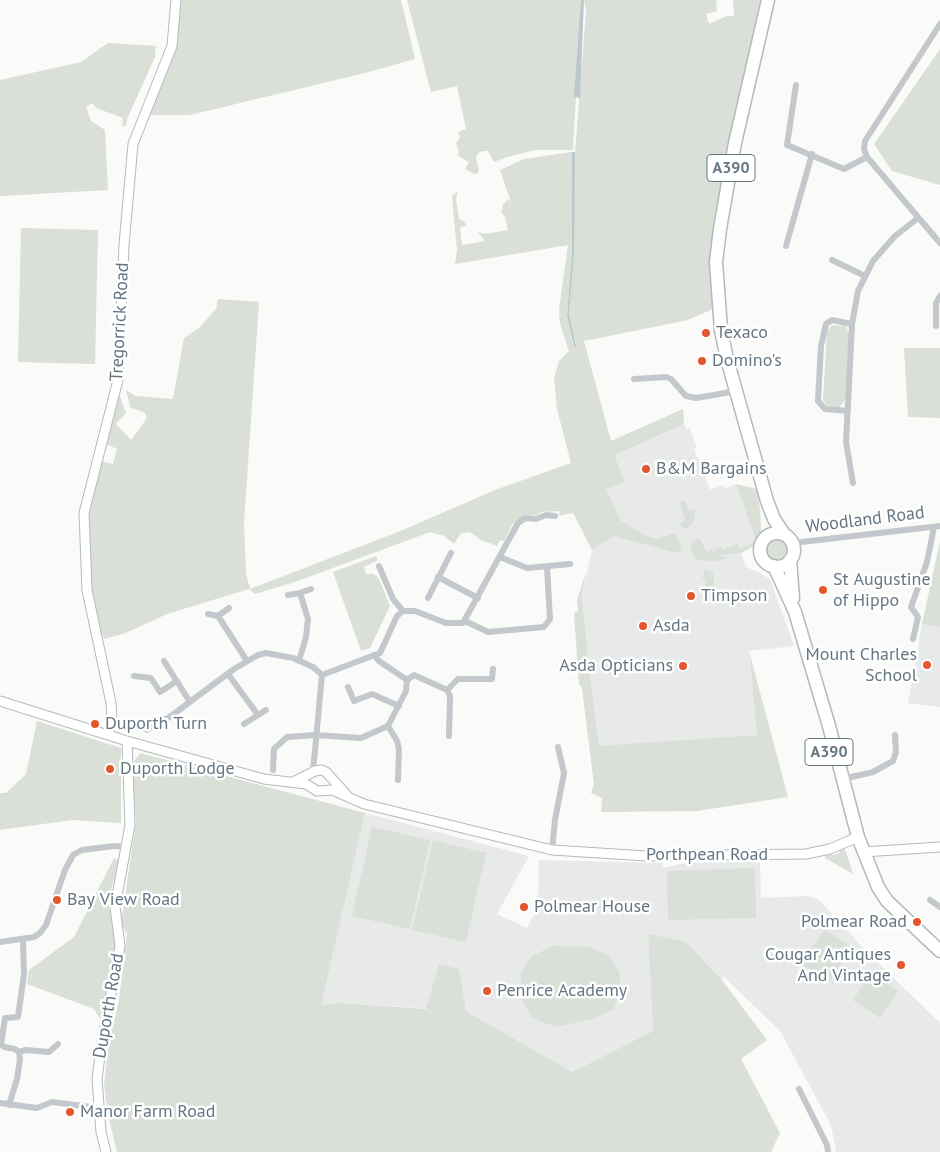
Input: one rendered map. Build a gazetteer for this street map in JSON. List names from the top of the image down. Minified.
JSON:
{"streets":{"highway":["A390"],"street":["Tregorrick Road","Woodland Road","Porthpean Road","Duporth Road"]},"crossings":[["A390","Woodland Road"],["A390","Porthpean Road"],["Tregorrick Road","Porthpean Road"],["Porthpean Road","Duporth Road"]],"places":["Texaco","Domino's","B&M Bargains","St Augustine of Hippo","Timpson","Asda","Mount Charles School","Asda Opticians","Duporth Turn","Duporth Lodge","Bay View Road","Polmear House","Polmear Road","Cougar Antiques And Vintage","Penrice Academy","Manor Farm Road"]}
